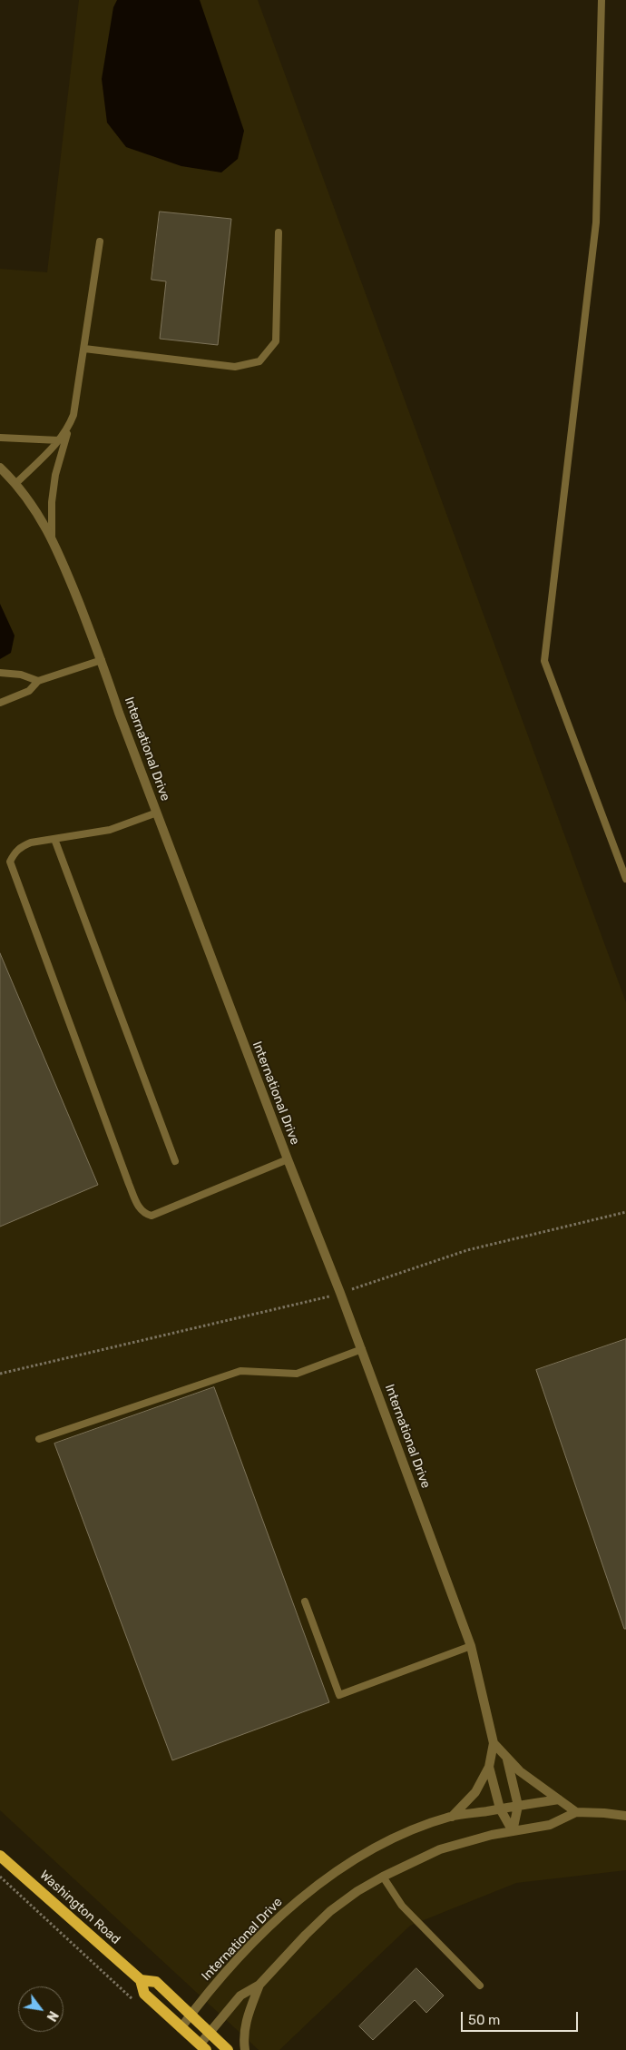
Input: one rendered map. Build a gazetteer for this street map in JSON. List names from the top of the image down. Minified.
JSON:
{"streets":{"main road":["Washington Road"],"street":["International Drive"]},"crossings":[["International Drive","Washington Road"]],"scale_bar":"50 m","north":"bottom right"}
